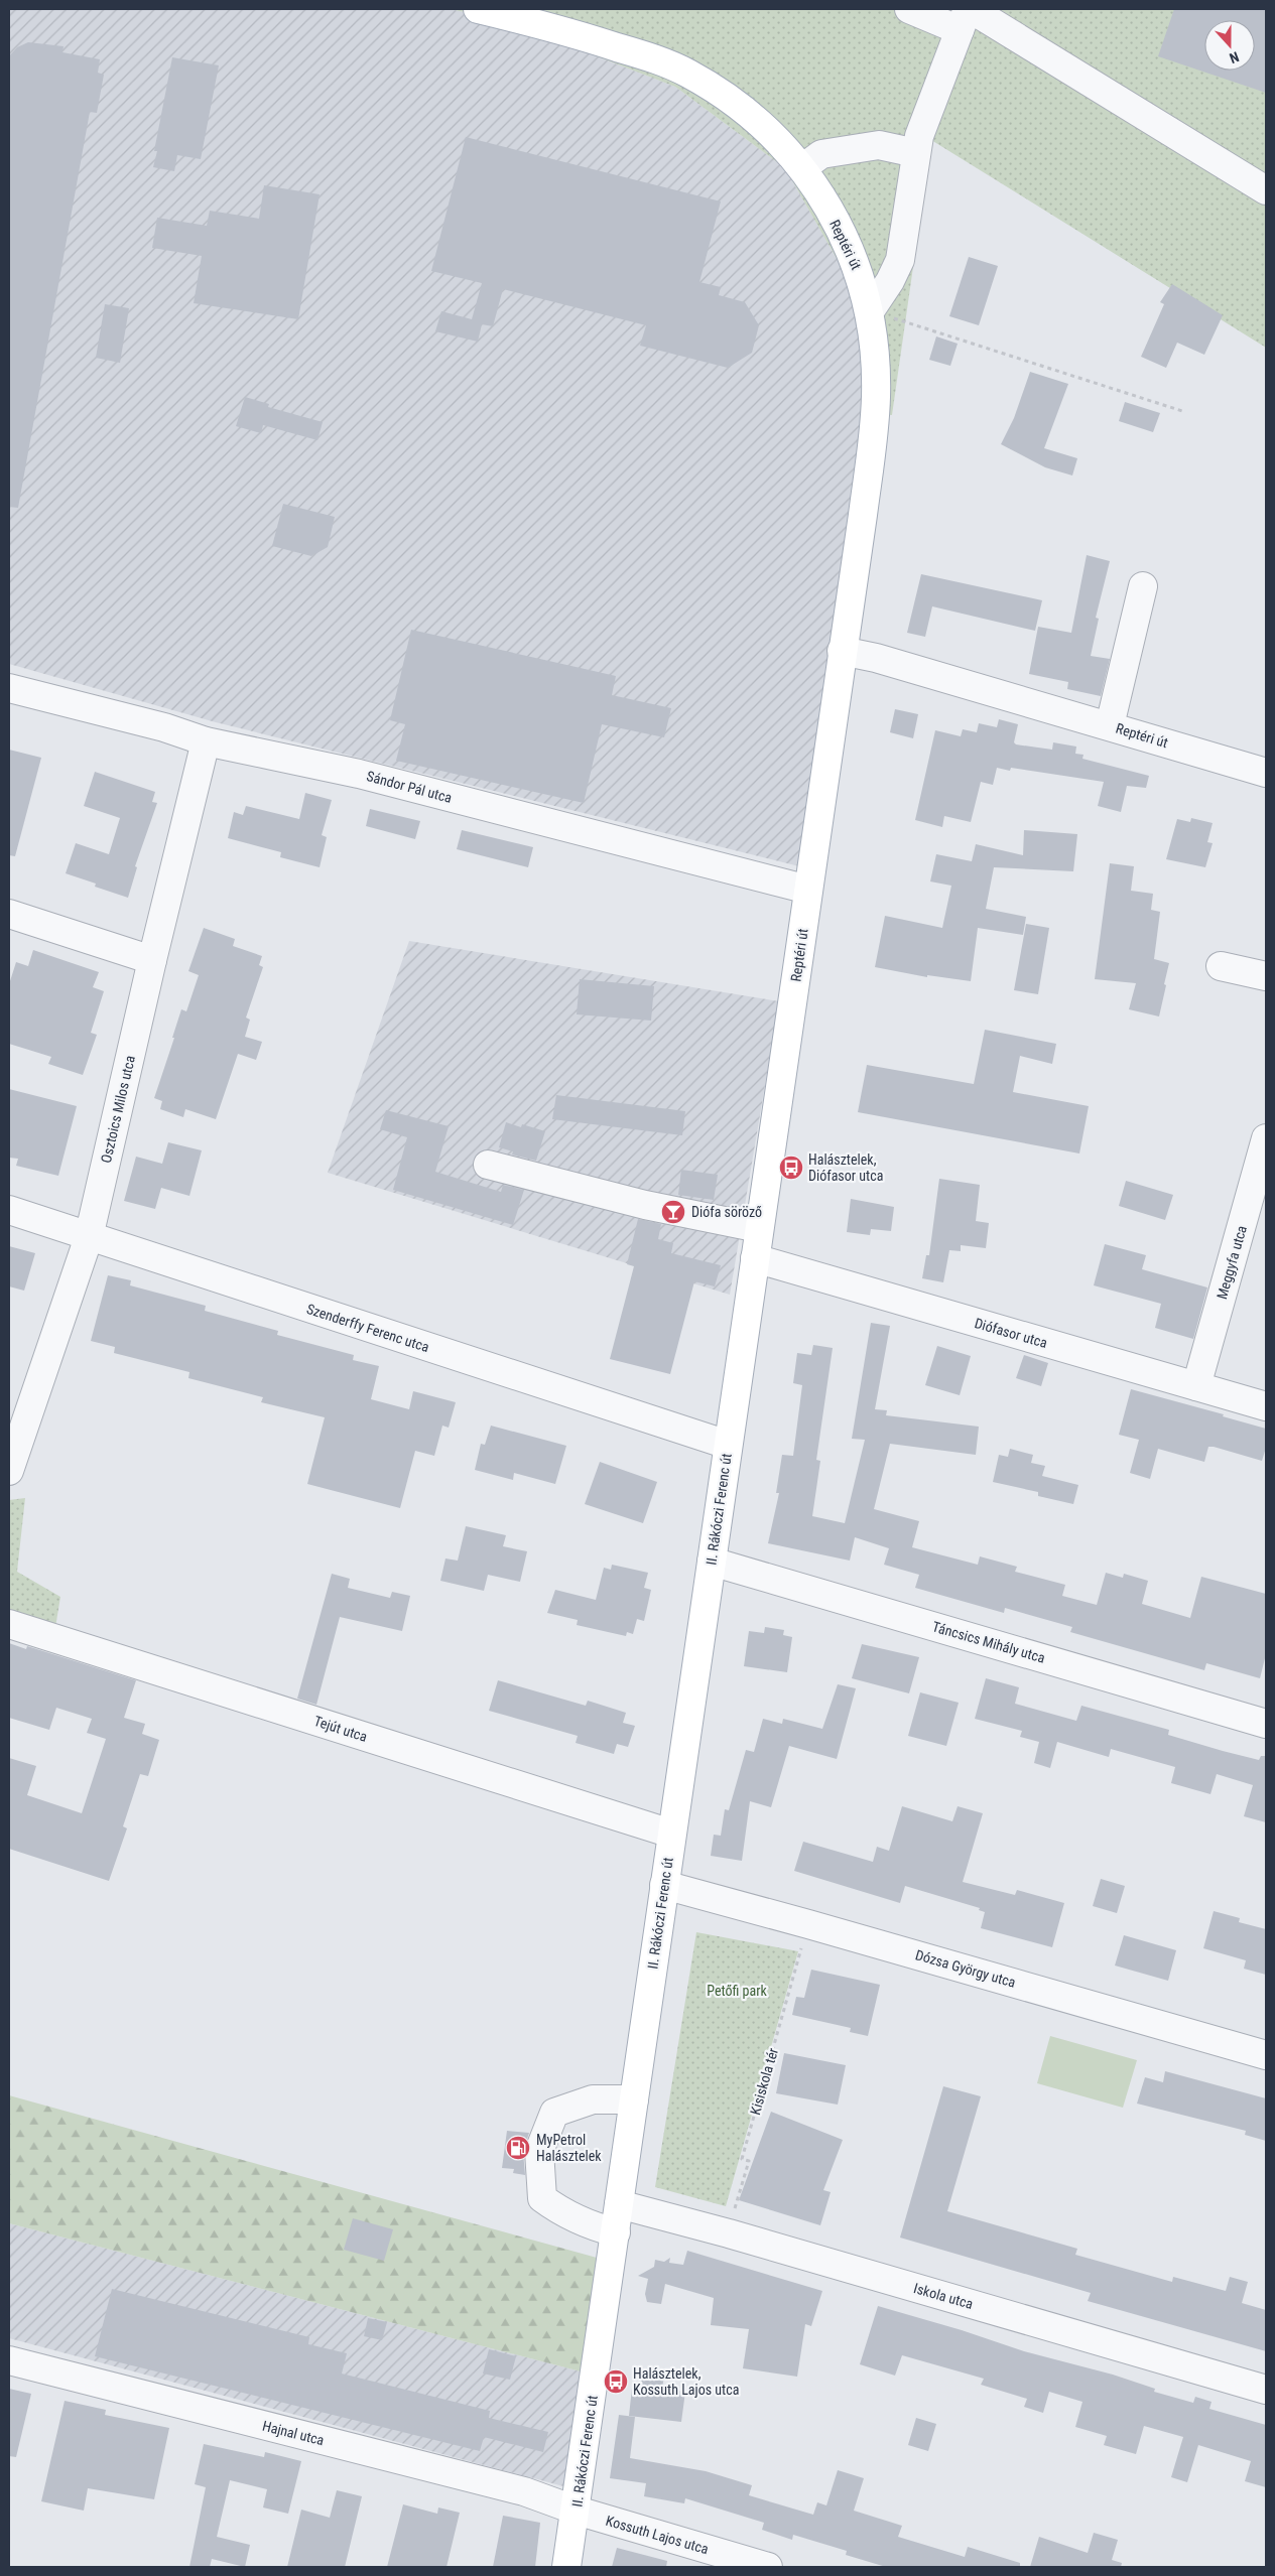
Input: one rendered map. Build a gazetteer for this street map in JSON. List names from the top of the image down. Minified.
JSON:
{"streets":{"main road":["Reptéri út","II. Rákóczi Ferenc út"],"street":["Sándor Pál utca","Osztoics Milos utca","Meggyfa utca","Szenderffy Ferenc utca","Diófasor utca","Táncsics Mihály utca","Tejút utca","Dózsa György utca","Iskola utca","Hajnal utca","Kossuth Lajos utca"],"path":["Kisiskola tér"]},"crossings":[["Reptéri út","Sándor Pál utca"],["Reptéri út","Diófasor utca"],["Reptéri út","II. Rákóczi Ferenc út"],["Sándor Pál utca","Osztoics Milos utca"],["Osztoics Milos utca","Szenderffy Ferenc utca"],["Meggyfa utca","Diófasor utca"],["Szenderffy Ferenc utca","II. Rákóczi Ferenc út"],["Diófasor utca","II. Rákóczi Ferenc út"],["II. Rákóczi Ferenc út","Táncsics Mihály utca"],["II. Rákóczi Ferenc út","Tejút utca"],["II. Rákóczi Ferenc út","Dózsa György utca"],["II. Rákóczi Ferenc út","Iskola utca"],["II. Rákóczi Ferenc út","Hajnal utca"],["II. Rákóczi Ferenc út","Kossuth Lajos utca"],["Dózsa György utca","Kisiskola tér"],["Kisiskola tér","Iskola utca"],["Hajnal utca","Kossuth Lajos utca"]],"parks":["Petőfi park"],"places":{"bus stop":["Halásztelek, Diófasor utca","Halásztelek, Kossuth Lajos utca"],"bar":["Diófa söröző"],"fuel station":["MyPetrol Halásztelek"]},"north":"bottom"}
